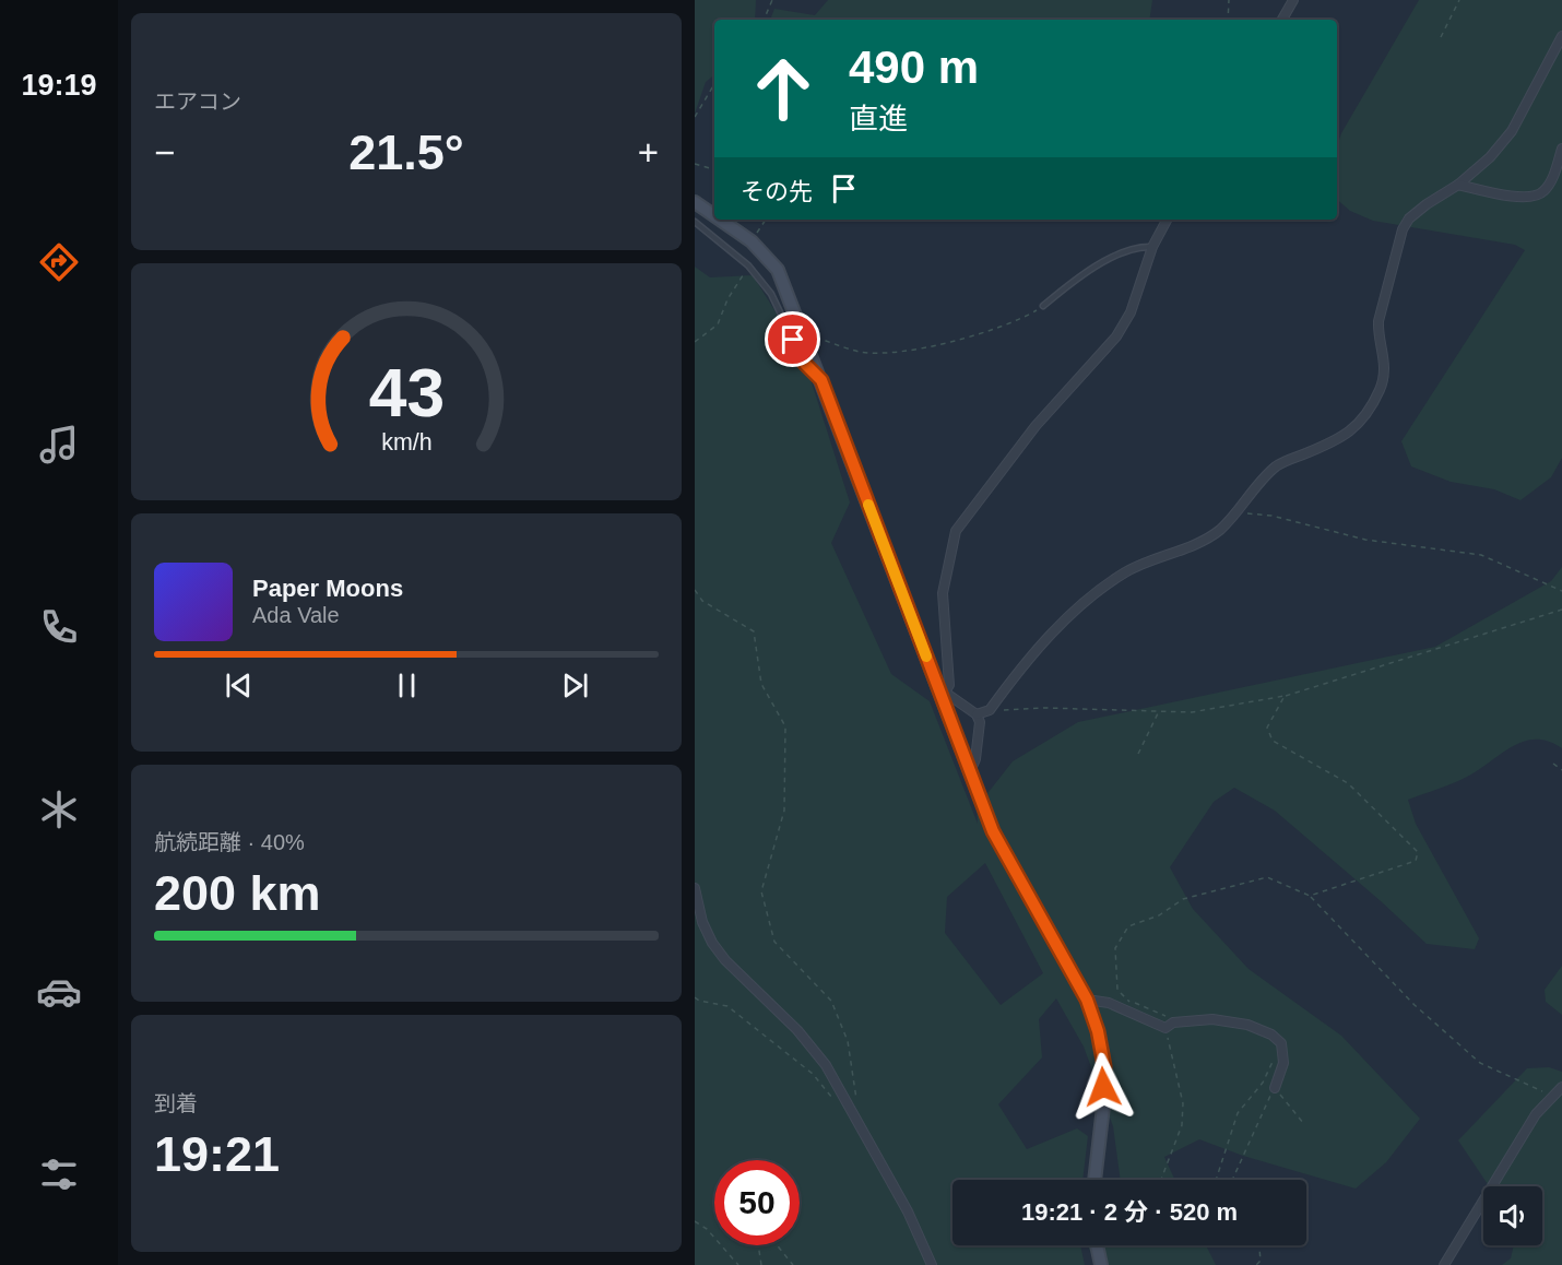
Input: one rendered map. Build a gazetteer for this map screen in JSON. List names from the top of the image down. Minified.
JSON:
{"page":{"tabs":"19:19","tile":["エアコン",["航続距離 · 40%","200 km"],["到着","19:21"]],"turn":["490 m","直進"],"heat":["−","21.5°","+"],"then":"その先","song":["Paper Moons","Ada Vale"],"limit":"50","trip":"19:21 · 2 分 · 520 m","gauge":["43","km/h"]}}
